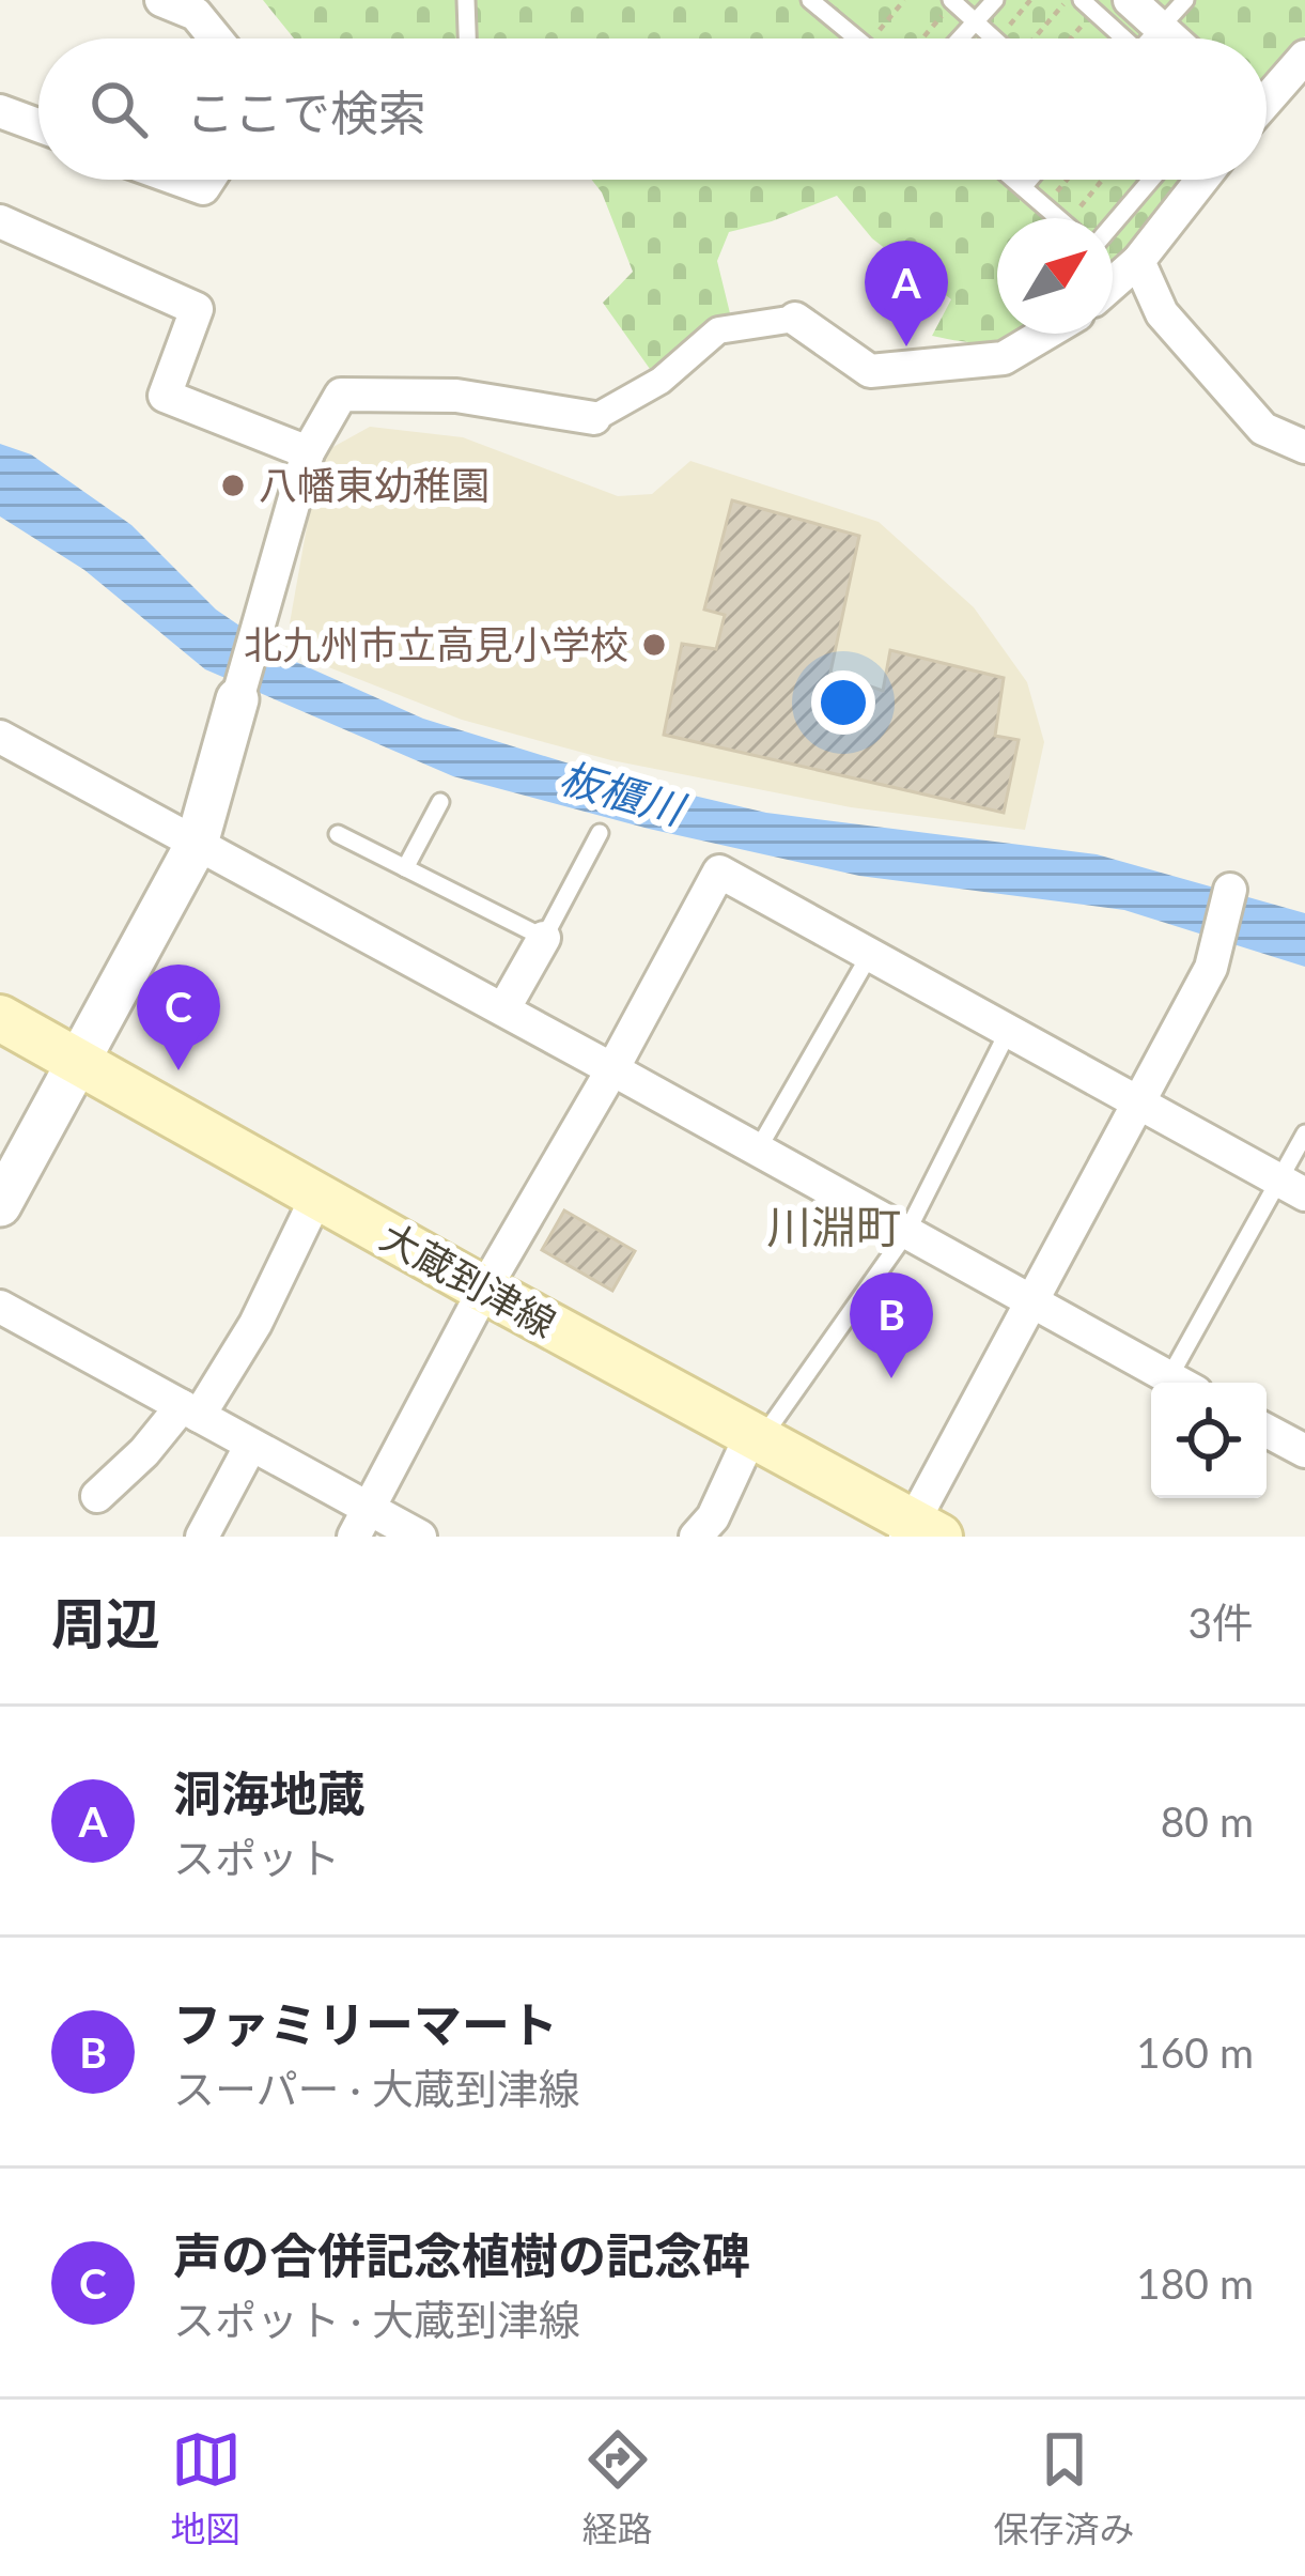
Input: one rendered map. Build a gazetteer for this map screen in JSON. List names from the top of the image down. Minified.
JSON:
{"streets":{"main road":["大蔵到津線"]},"districts":["川淵町"],"water":["板櫃川"],"places":["八幡東幼稚園","北九州市立高見小学校"],"north":"top right","page":{"search":"ここで検索","pins":["A","C","B"],"heading":["周辺","3件"],"list":[{"mark":"A","name":"洞海地蔵","note":"スポット","value":"80 m"},{"mark":"B","name":"ファミリーマート","note":"スーパー · 大蔵到津線","value":"160 m"},{"mark":"C","name":"声の合併記念植樹の記念碑","note":"スポット · 大蔵到津線","value":"180 m"}],"nav":["地図","経路","保存済み"]}}
